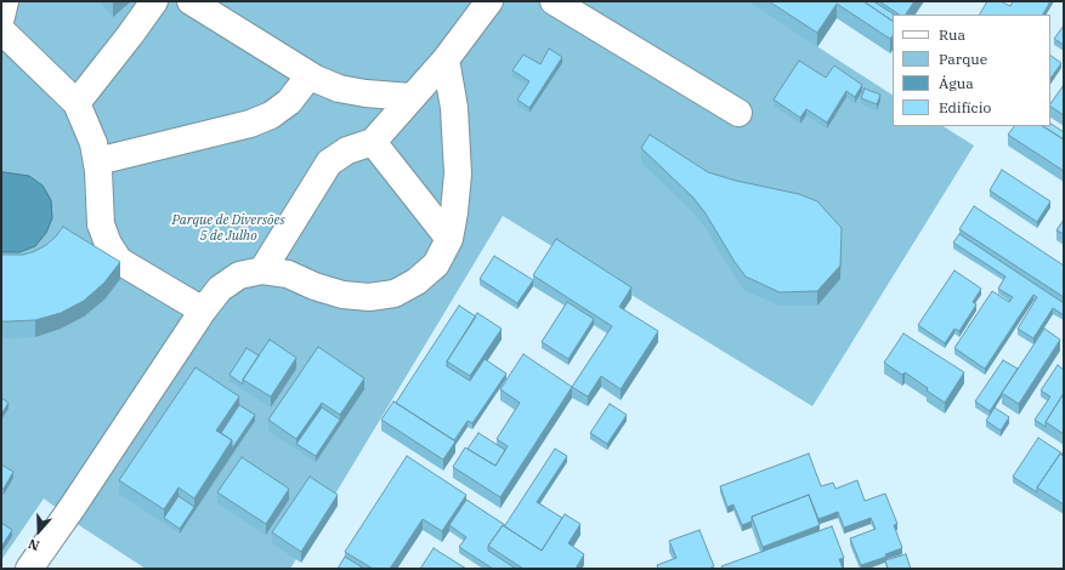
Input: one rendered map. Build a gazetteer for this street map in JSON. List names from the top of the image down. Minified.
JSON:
{"parks":["Parque de Diversões 5 de Julho"],"legend":["Rua","Parque","Água","Edifício"],"north":"bottom"}
